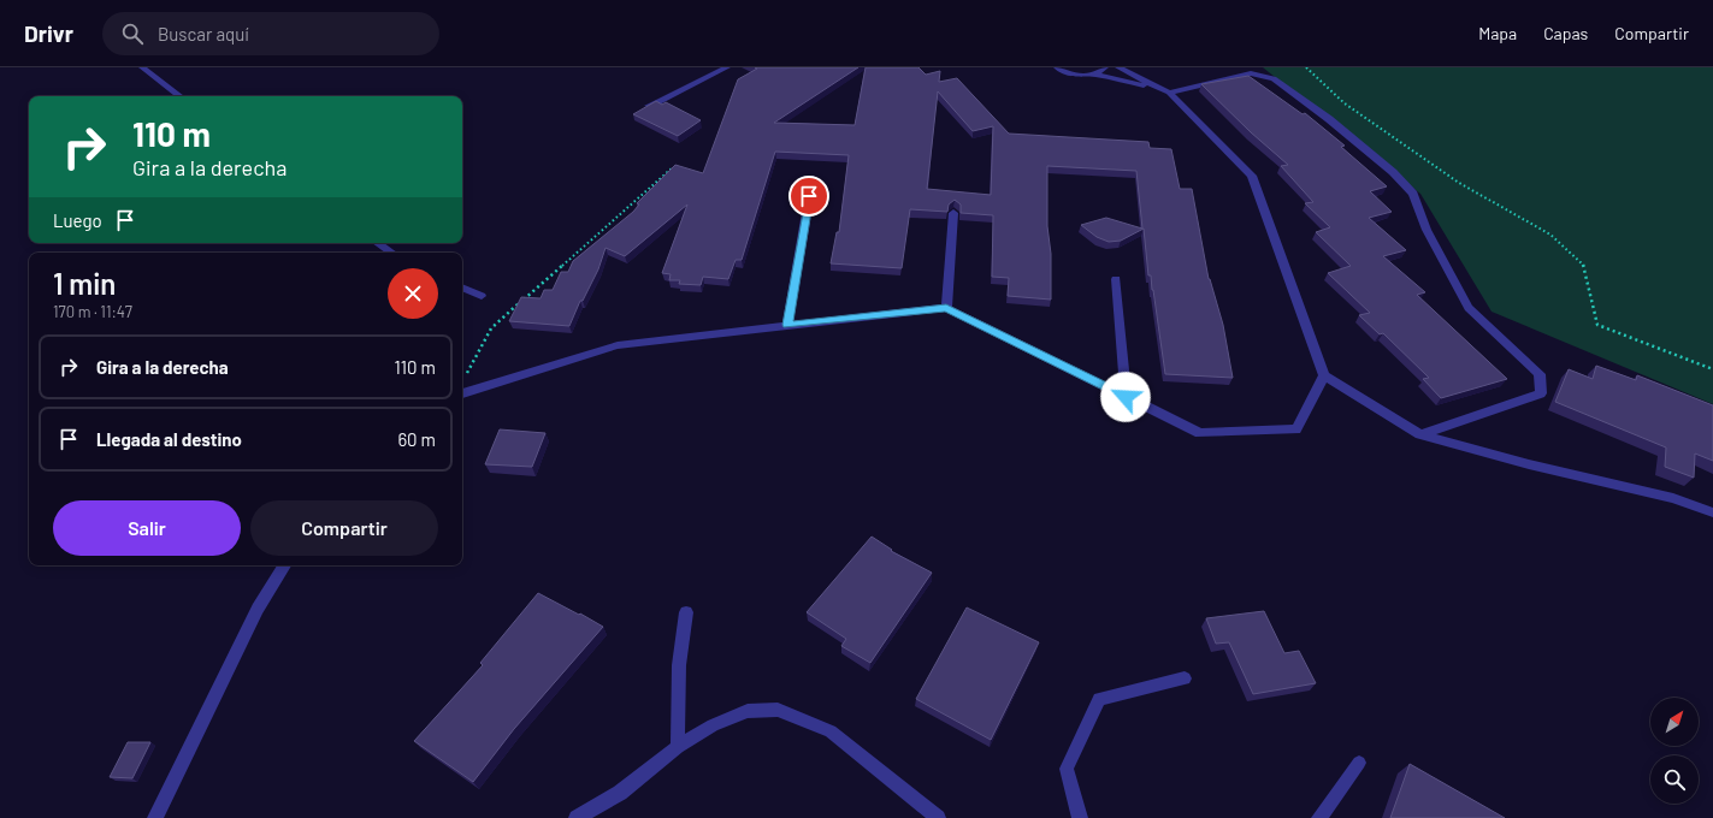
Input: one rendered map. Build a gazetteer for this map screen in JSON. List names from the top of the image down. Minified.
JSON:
{"north":"top right","page":{"header":"Drivr","search":"Buscar aquí","nav":["Mapa","Capas","Compartir"],"turn":["110 m","Gira a la derecha"],"then":"Luego","heading":["1 min","170 m · 11:47"],"list":[{"name":"Gira a la derecha","value":"110 m"},{"name":"Llegada al destino","value":"60 m"}],"buttons":["Salir","Compartir"]}}
